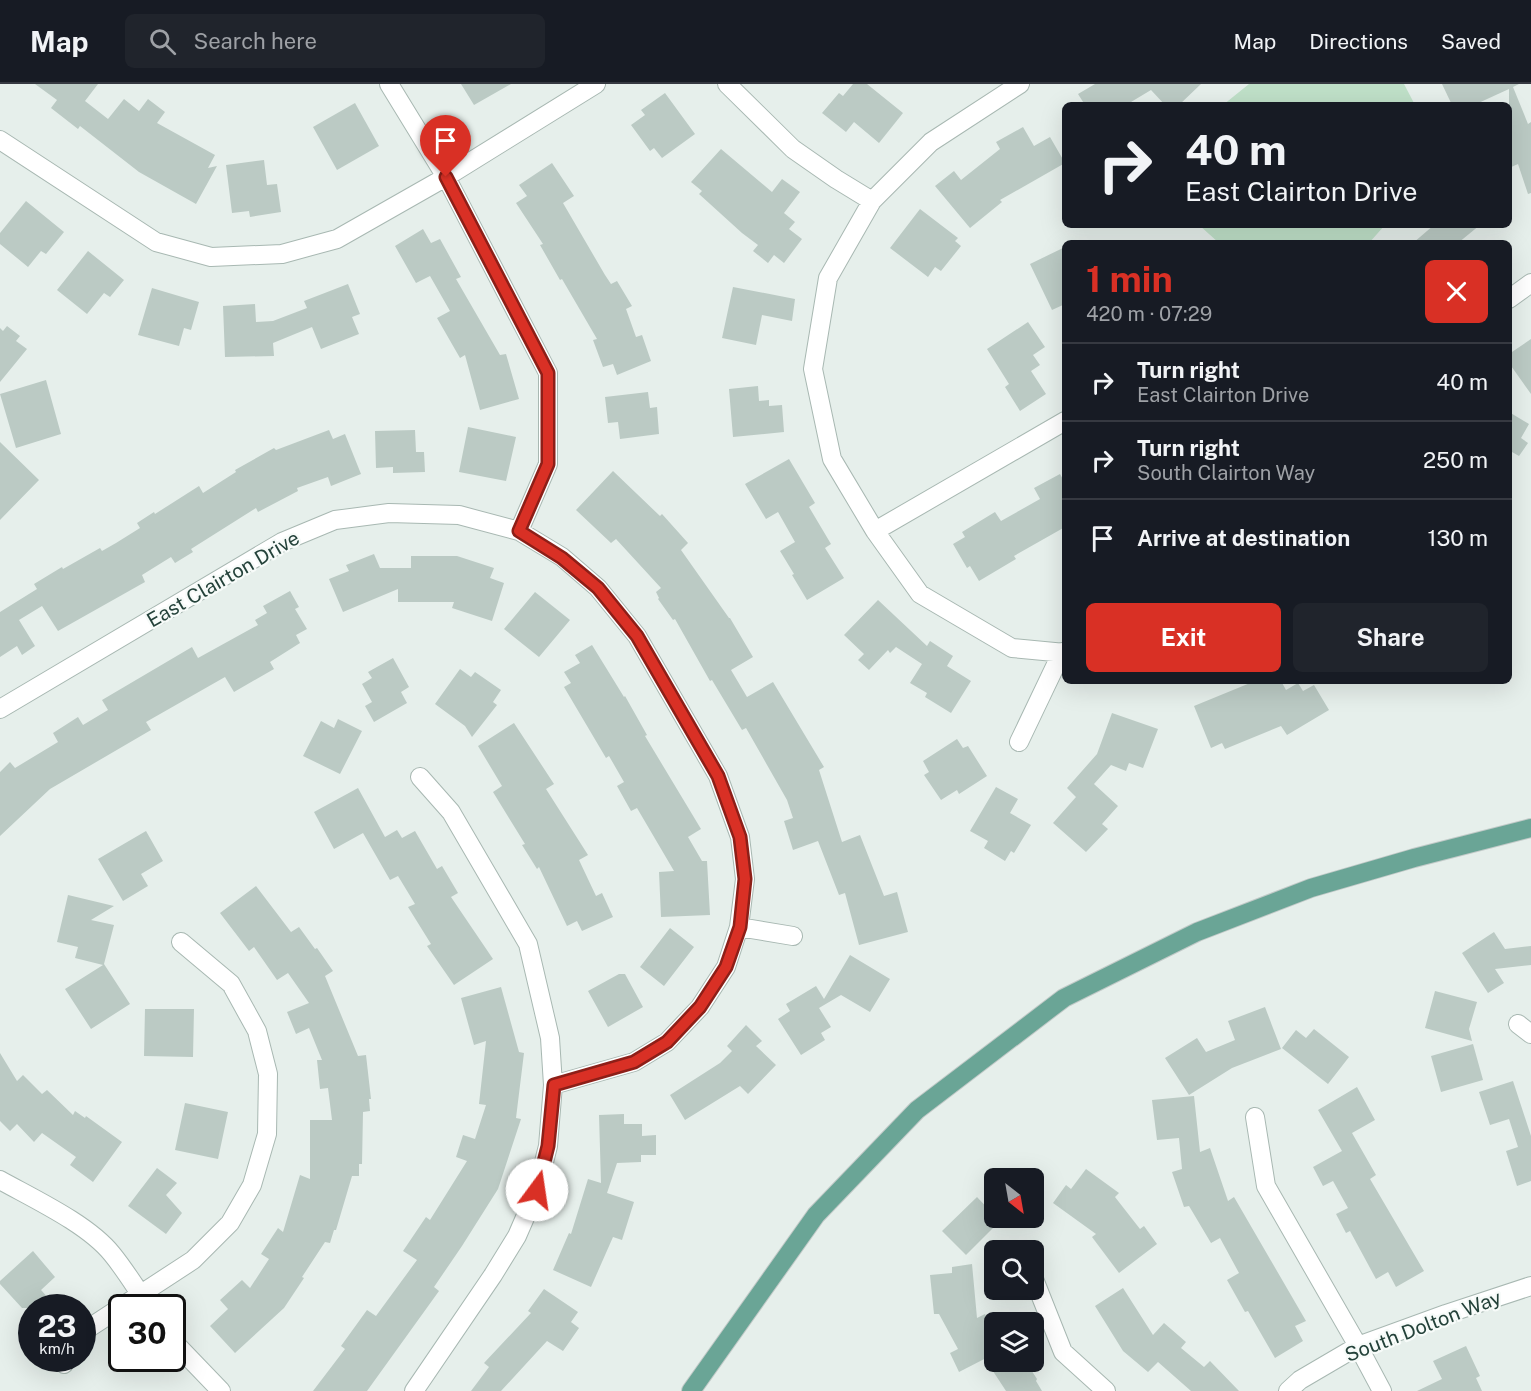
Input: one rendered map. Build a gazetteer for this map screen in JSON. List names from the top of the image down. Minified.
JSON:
{"streets":{"street":["East Clairton Drive","South Dolton Way"]},"north":"bottom right","page":{"header":"Map","search":"Search here","nav":["Map","Directions","Saved"],"turn":["40 m","East Clairton Drive"],"heading":["1 min","420 m · 07:29"],"list":[{"name":"Turn right","note":"East Clairton Drive","value":"40 m"},{"name":"Turn right","note":"South Clairton Way","value":"250 m"},{"name":"Arrive at destination","value":"130 m"}],"buttons":["Exit","Share"],"speed":"23 km/h","limit":"30"}}
